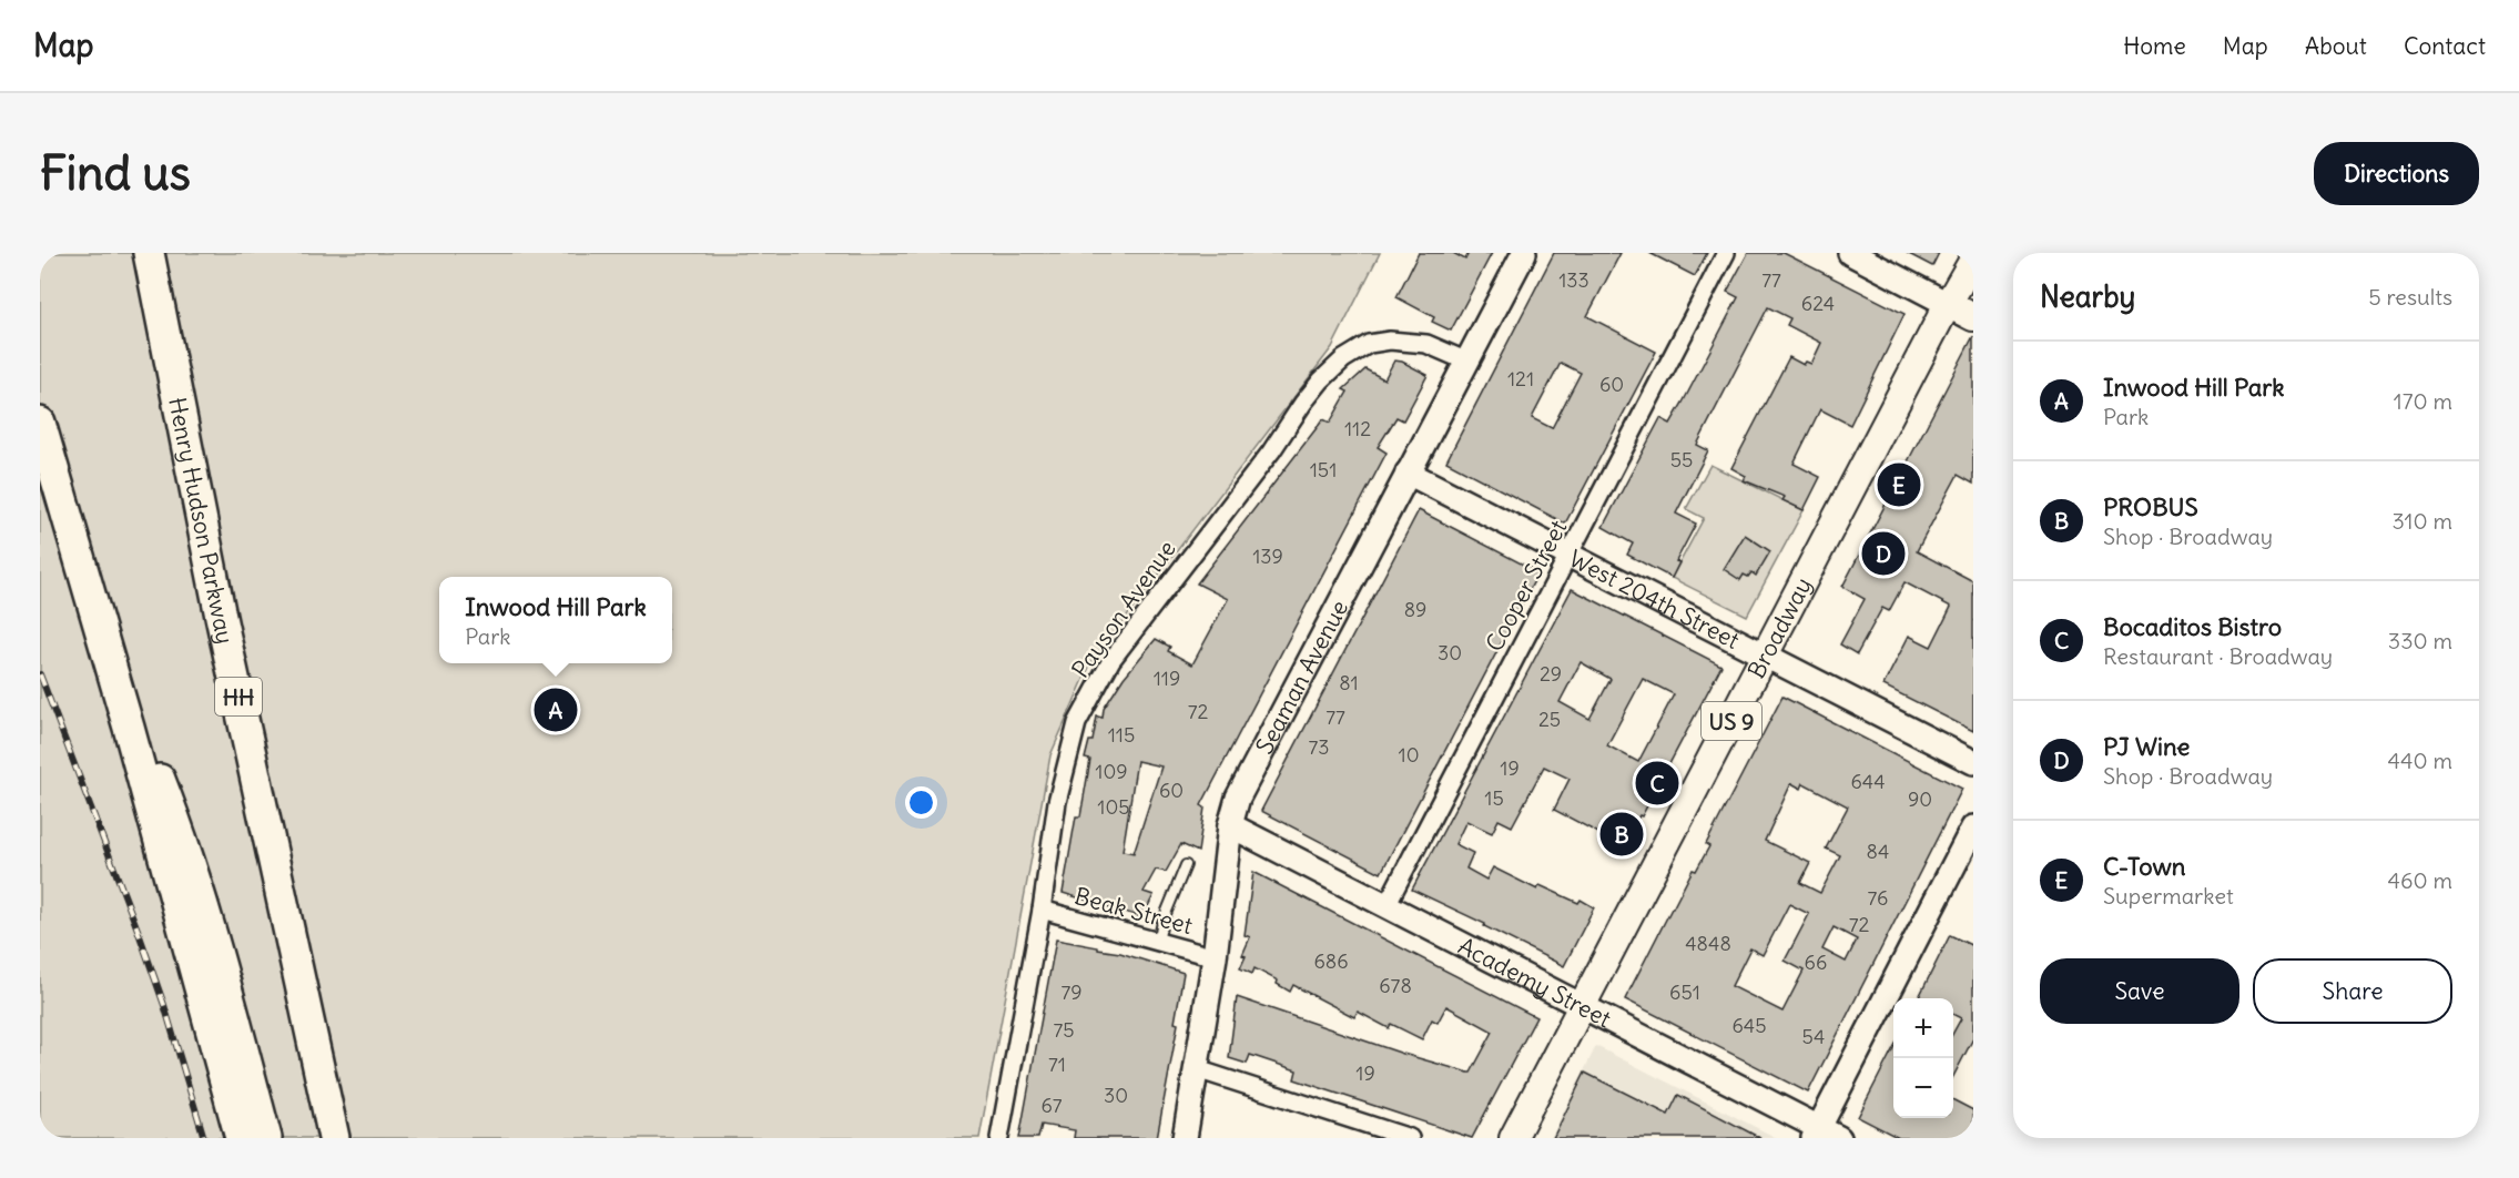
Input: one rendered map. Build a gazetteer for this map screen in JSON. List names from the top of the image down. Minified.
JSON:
{"streets":{"highway":["Henry Hudson Parkway","HH"],"main road":["Broadway","US 9"],"street":["Cooper Street","West 204th Street","Payson Avenue","Seaman Avenue","Beak Street","Academy Street"]},"crossings":[["Cooper Street","West 204th Street"],["Cooper Street","Academy Street"],["West 204th Street","Broadway"],["West 204th Street","Seaman Avenue"],["Payson Avenue","Seaman Avenue"],["Payson Avenue","Beak Street"],["Broadway","Academy Street"],["Seaman Avenue","Beak Street"],["Seaman Avenue","Academy Street"]],"house_numbers":["133","77","624","121","60","112","55","151","139","89","30","29","119","81","72","77","25","115","73","10","19","109","644","60","15","90","105","84","76","72","4848","686","66","678","79","651","645","75","54","71","19","30","67"],"page":{"header":"Map","nav":["Home","Map","About","Contact"],"buttons":["Directions",["Save","Share"]],"title":"Find us","heading":["Nearby","5 results"],"list":[{"mark":"A","name":"Inwood Hill Park","note":"Park","value":"170 m"},{"mark":"B","name":"PROBUS","note":"Shop · Broadway","value":"310 m"},{"mark":"C","name":"Bocaditos Bistro","note":"Restaurant · Broadway","value":"330 m"},{"mark":"D","name":"PJ Wine","note":"Shop · Broadway","value":"440 m"},{"mark":"E","name":"C-Town","note":"Supermarket","value":"460 m"}],"pins":["E","D","A","C","B"],"popup":["Inwood Hill Park","Park"],"map_buttons":["+","−"]}}
